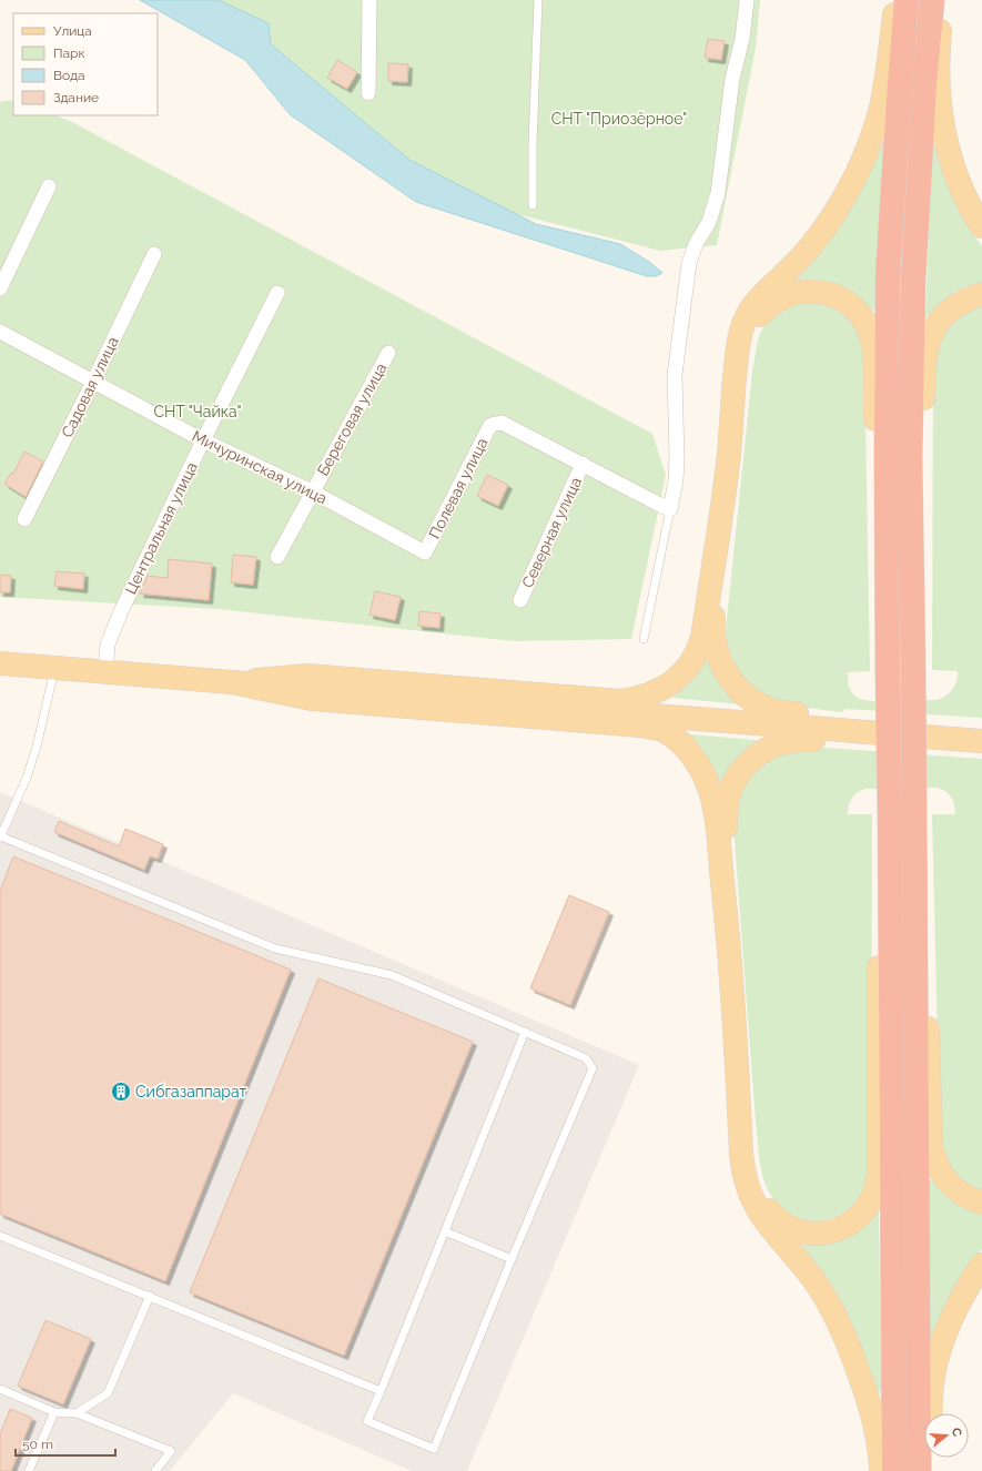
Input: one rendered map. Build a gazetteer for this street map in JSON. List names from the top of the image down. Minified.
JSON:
{"streets":{"street":["Садовая улица","Береговая улица","Мичуринская улица","Полевая улица","Центральная улица","Северная улица"]},"crossings":[["Садовая улица","Мичуринская улица"],["Береговая улица","Мичуринская улица"],["Мичуринская улица","Полевая улица"],["Мичуринская улица","Центральная улица"],["Полевая улица","Северная улица"]],"parks":["СНТ \"Приозёрное\"","СНТ \"Чайка\""],"places":{"building":["Сибгазаппарат"]},"legend":["Улица","Парк","Вода","Здание"],"scale_bar":"50 m","north":"right"}
